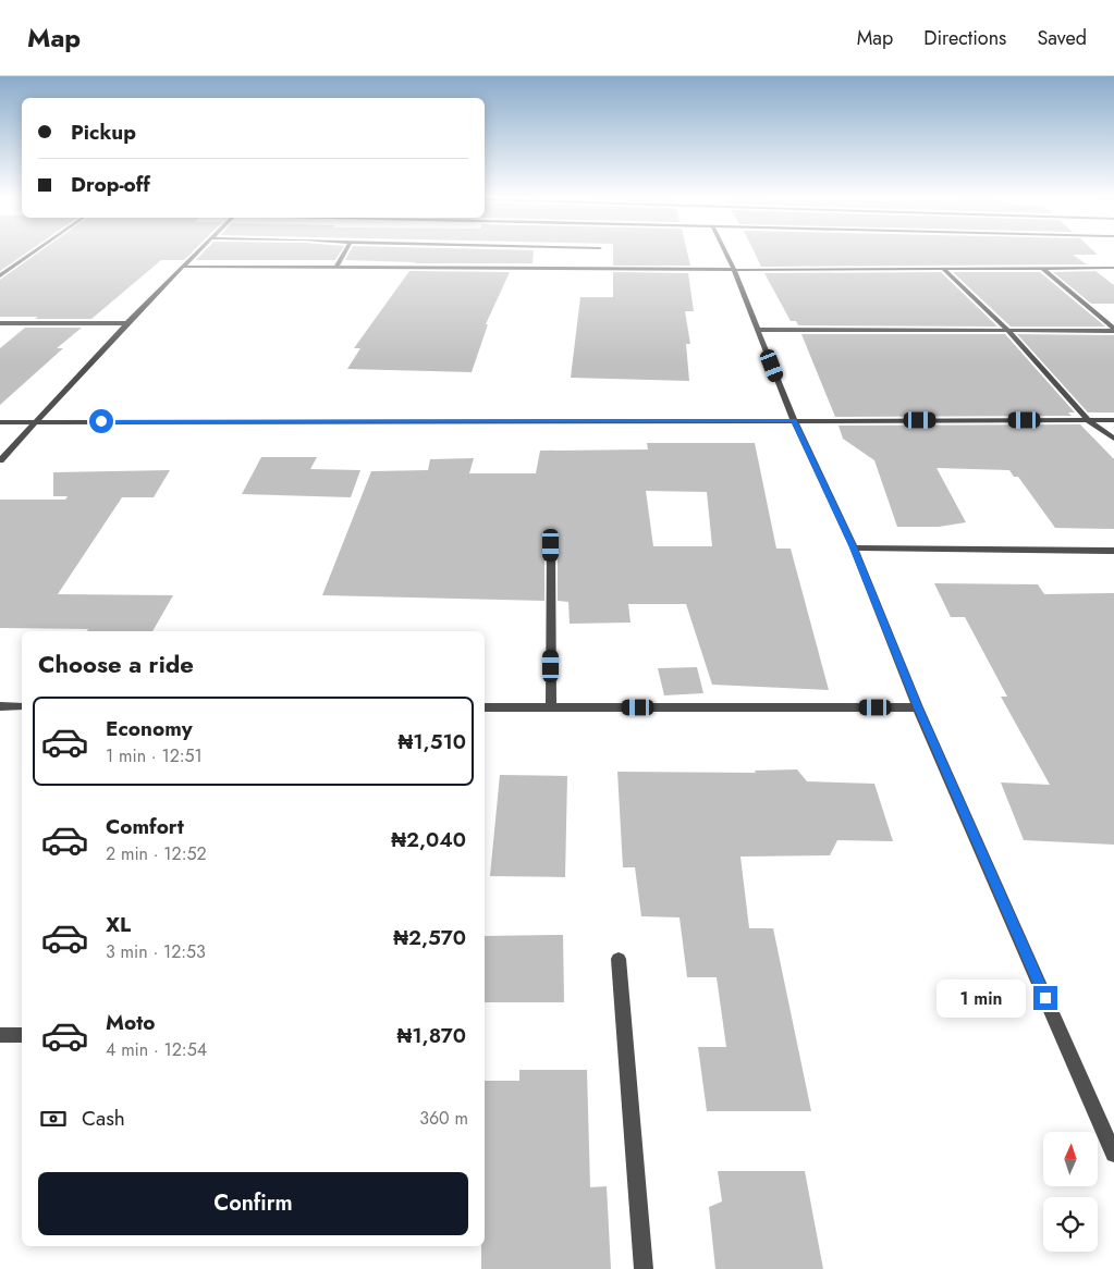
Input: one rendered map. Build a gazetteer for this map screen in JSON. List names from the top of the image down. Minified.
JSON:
{"north":"top","page":{"header":"Map","nav":["Map","Directions","Saved"],"banner":["Pickup","Drop-off"],"heading":"Choose a ride","list":[{"name":"Economy","note":"1 min · 12:51","value":"₦1,510"},{"name":"Comfort","note":"2 min · 12:52","value":"₦2,040"},{"name":"XL","note":"3 min · 12:53","value":"₦2,570"},{"name":"Moto","note":"4 min · 12:54","value":"₦1,870"}],"bubble":"1 min","pay":["Cash","360 m"],"buttons":"Confirm"}}
